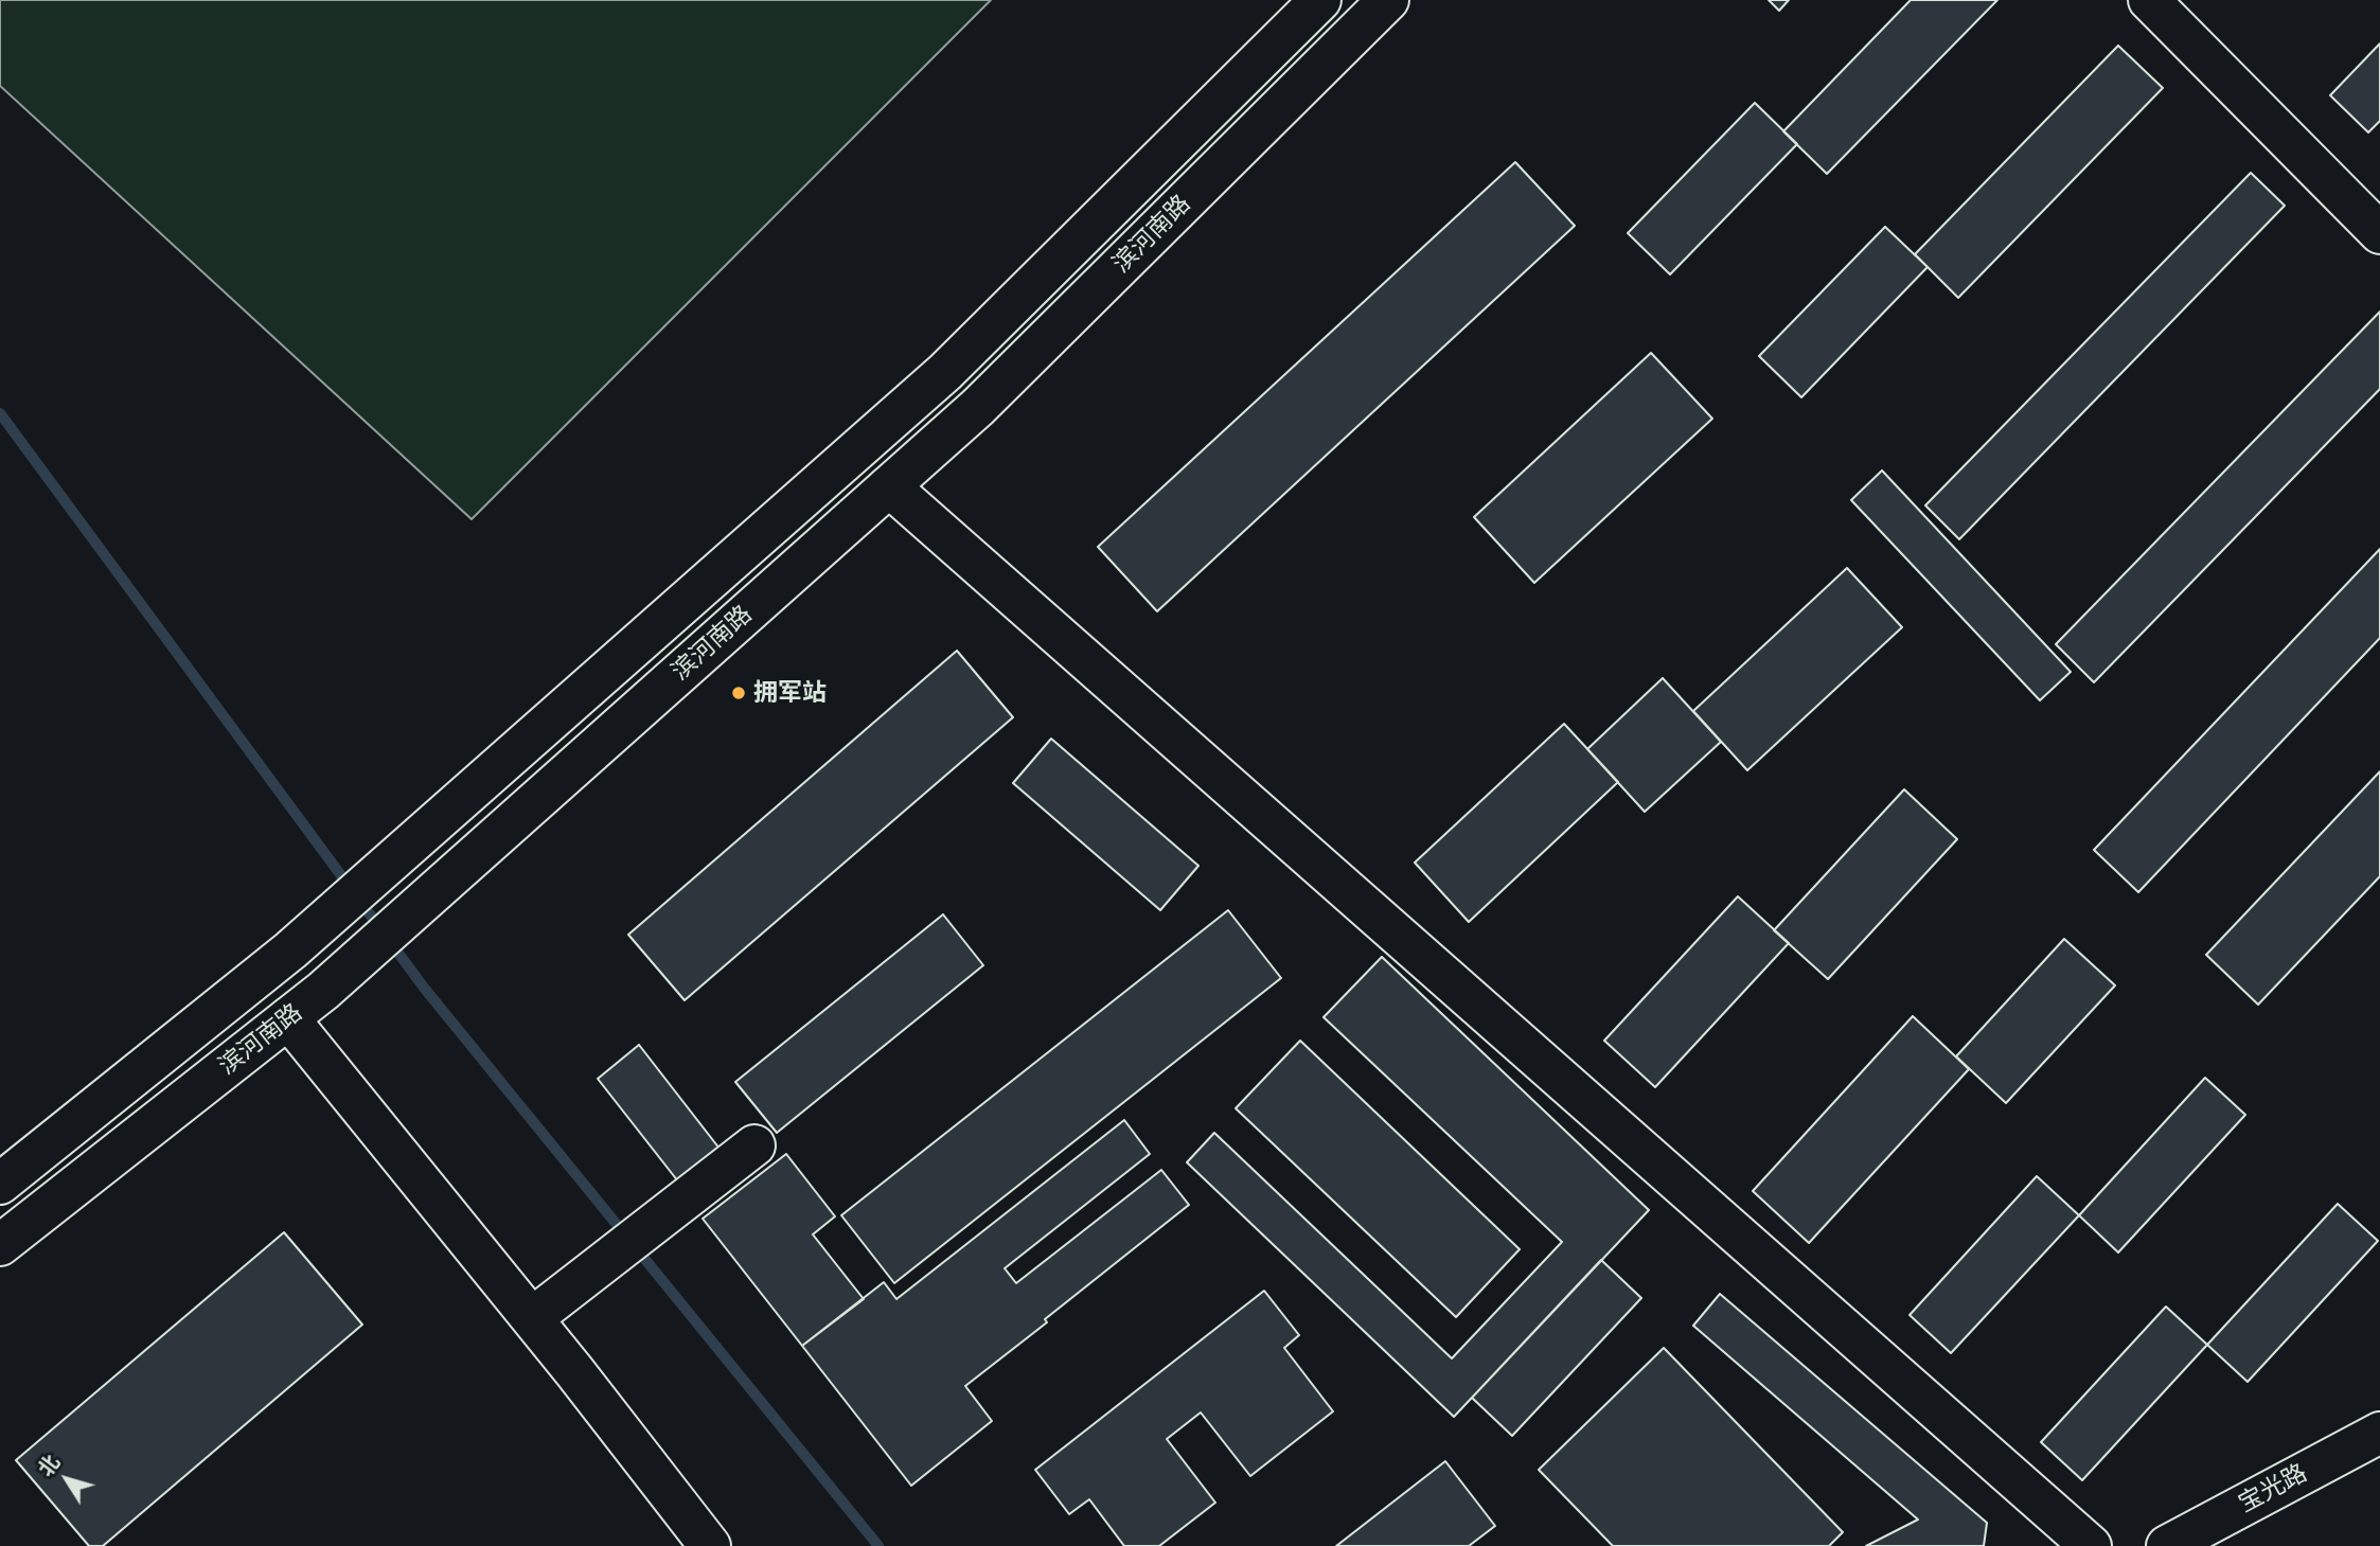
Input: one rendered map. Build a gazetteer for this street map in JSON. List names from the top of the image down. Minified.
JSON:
{"streets":{"main road":["滨河南路","宝光路"]},"places":["拥军站"],"north":"top left"}
